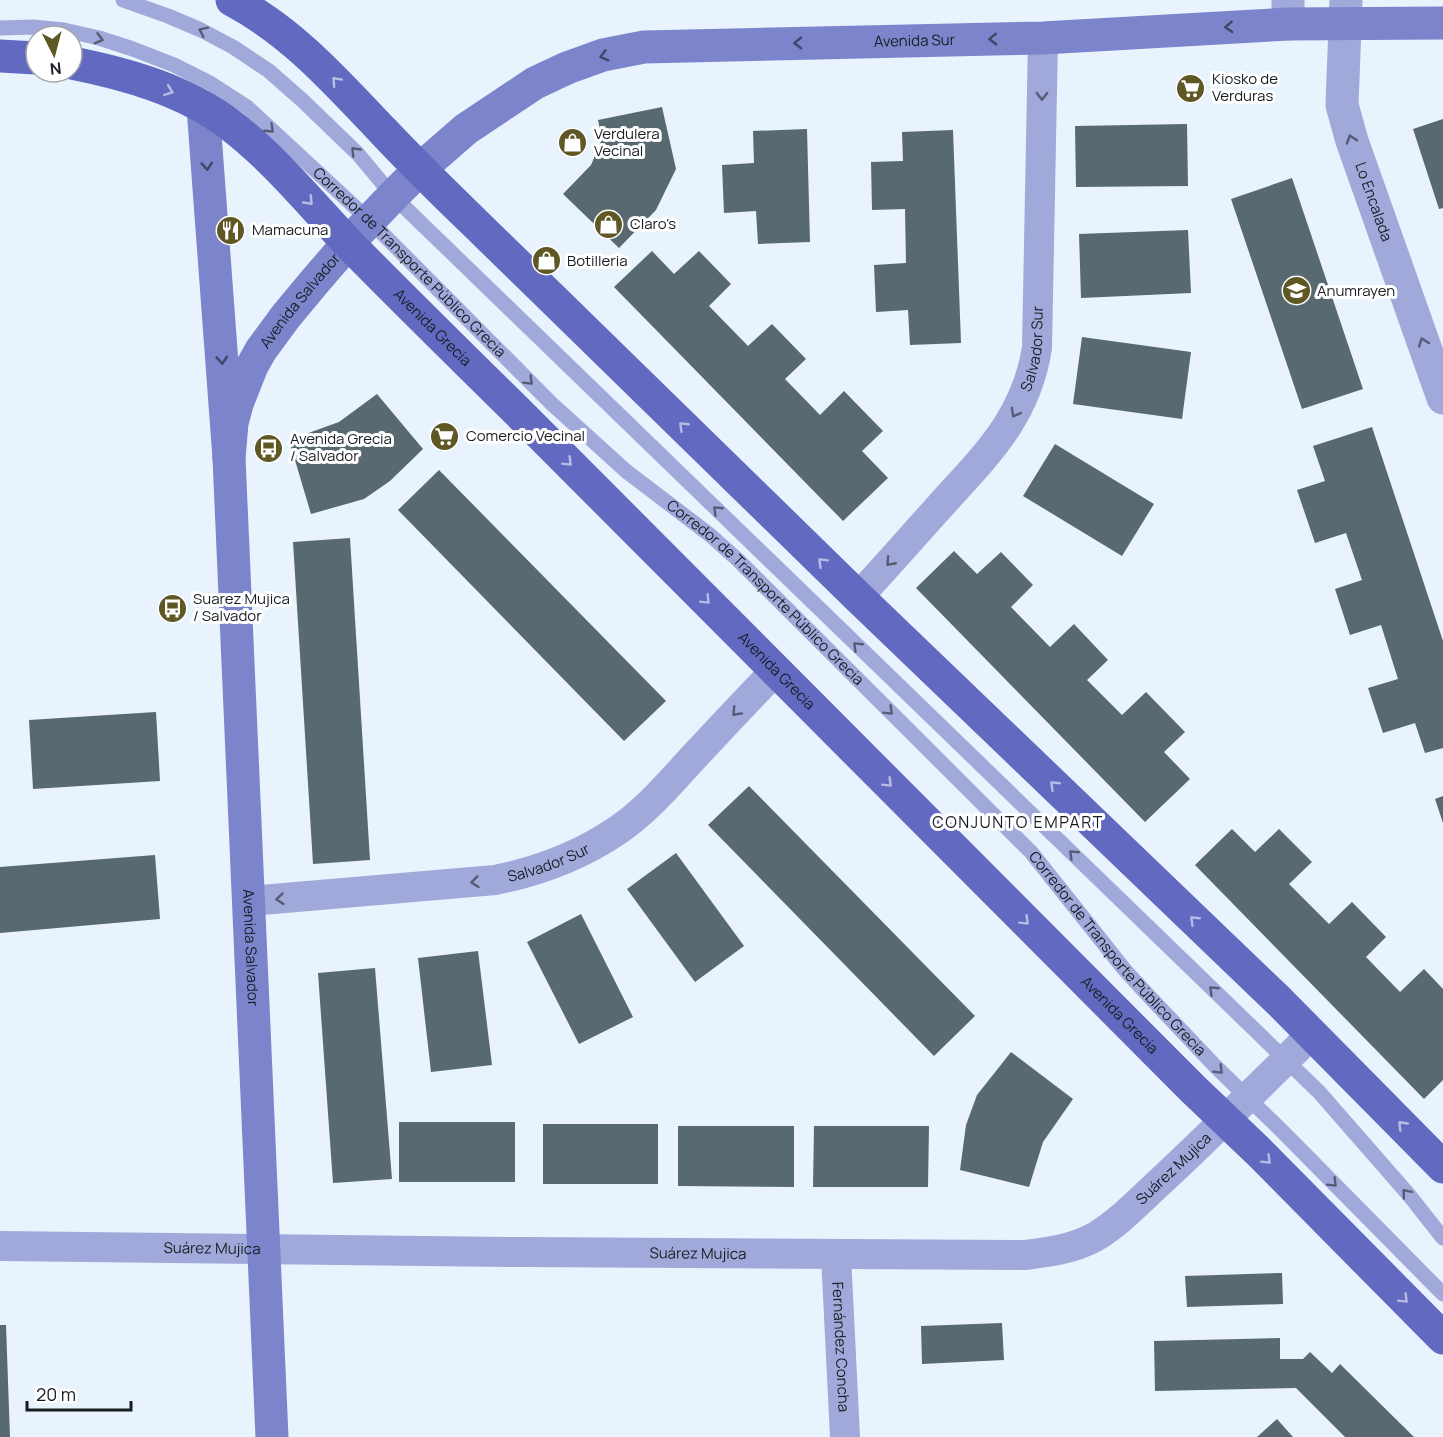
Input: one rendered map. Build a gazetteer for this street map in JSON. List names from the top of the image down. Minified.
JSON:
{"streets":{"main road":["Avenida Sur","Avenida Salvador","Avenida Grecia"],"street":["Lo Encalada","Salvador Sur","Suárez Mujica","Fernández Concha"],"lane":["Corredor de Transporte Público Grecia"]},"crossings":[["Avenida Sur","Lo Encalada"],["Avenida Sur","Avenida Salvador"],["Avenida Sur","Salvador Sur"],["Corredor de Transporte Público Grecia","Avenida Salvador"],["Corredor de Transporte Público Grecia","Avenida Grecia"],["Corredor de Transporte Público Grecia","Suárez Mujica"],["Avenida Salvador","Avenida Grecia"],["Avenida Salvador","Salvador Sur"],["Avenida Salvador","Suárez Mujica"],["Avenida Grecia","Salvador Sur"],["Avenida Grecia","Suárez Mujica"],["Suárez Mujica","Fernández Concha"]],"one_way":["Avenida Sur","Lo Encalada","Salvador Sur"],"districts":["CONJUNTO EMPART"],"places":{"supermarket":["Kiosko de Verduras","Comercio Vecinal"],"shop":["Verdulera Vecinal","Claro's","Botilleria"],"restaurant":["Mamacuna"],"school or university":["Anumrayen"],"bus stop":["Avenida Grecia / Salvador","Suarez Mujica / Salvador"]},"scale_bar":"20 m","north":"bottom"}
